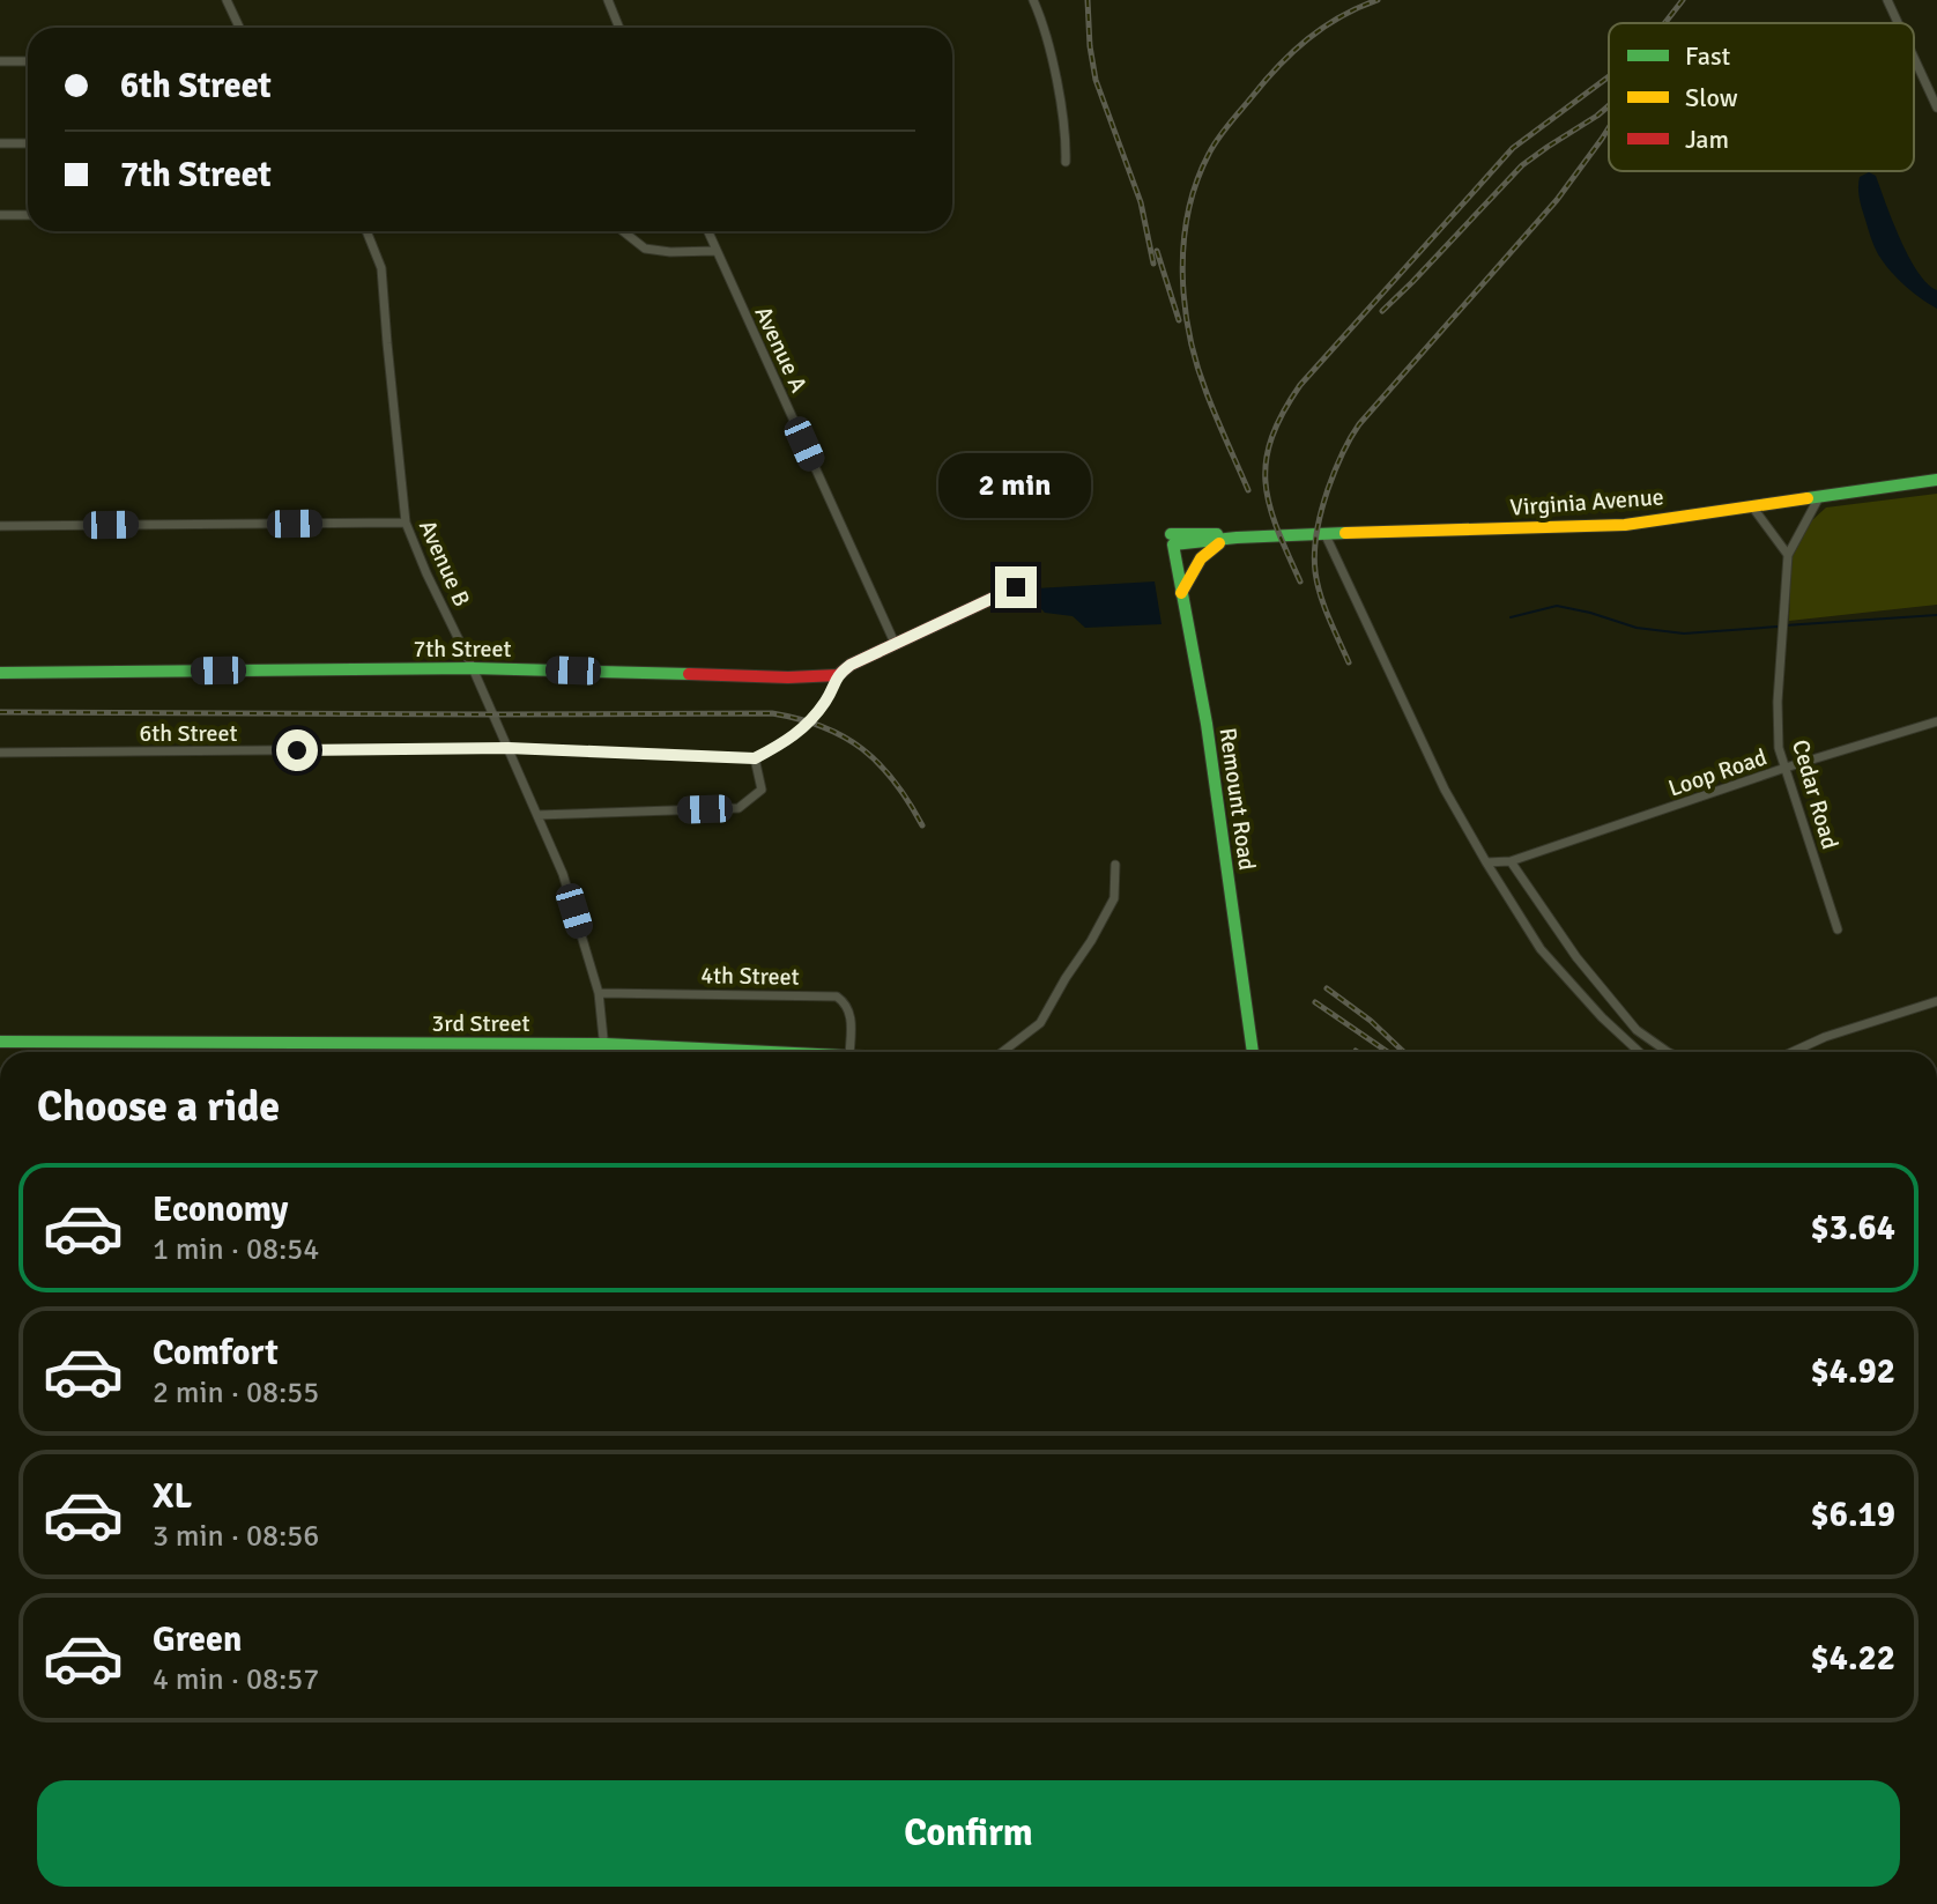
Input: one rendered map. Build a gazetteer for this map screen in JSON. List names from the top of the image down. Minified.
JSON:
{"streets":{"street":["Avenue A","Virginia Avenue","Avenue B","7th Street","6th Street","Loop Road","Cedar Road","Remount Road","4th Street","3rd Street"]},"crossings":[["Avenue A","7th Street"],["Virginia Avenue","Cedar Road"],["Virginia Avenue","Remount Road"],["Avenue B","7th Street"],["Avenue B","6th Street"],["Avenue B","4th Street"],["Avenue B","3rd Street"],["Loop Road","Cedar Road"]],"legend":["Fast","Slow","Jam"],"page":{"banner":["6th Street","7th Street"],"bubble":"2 min","heading":"Choose a ride","list":[{"name":"Economy","note":"1 min · 08:54","value":"$3.64"},{"name":"Comfort","note":"2 min · 08:55","value":"$4.92"},{"name":"XL","note":"3 min · 08:56","value":"$6.19"},{"name":"Green","note":"4 min · 08:57","value":"$4.22"}],"buttons":"Confirm"}}
